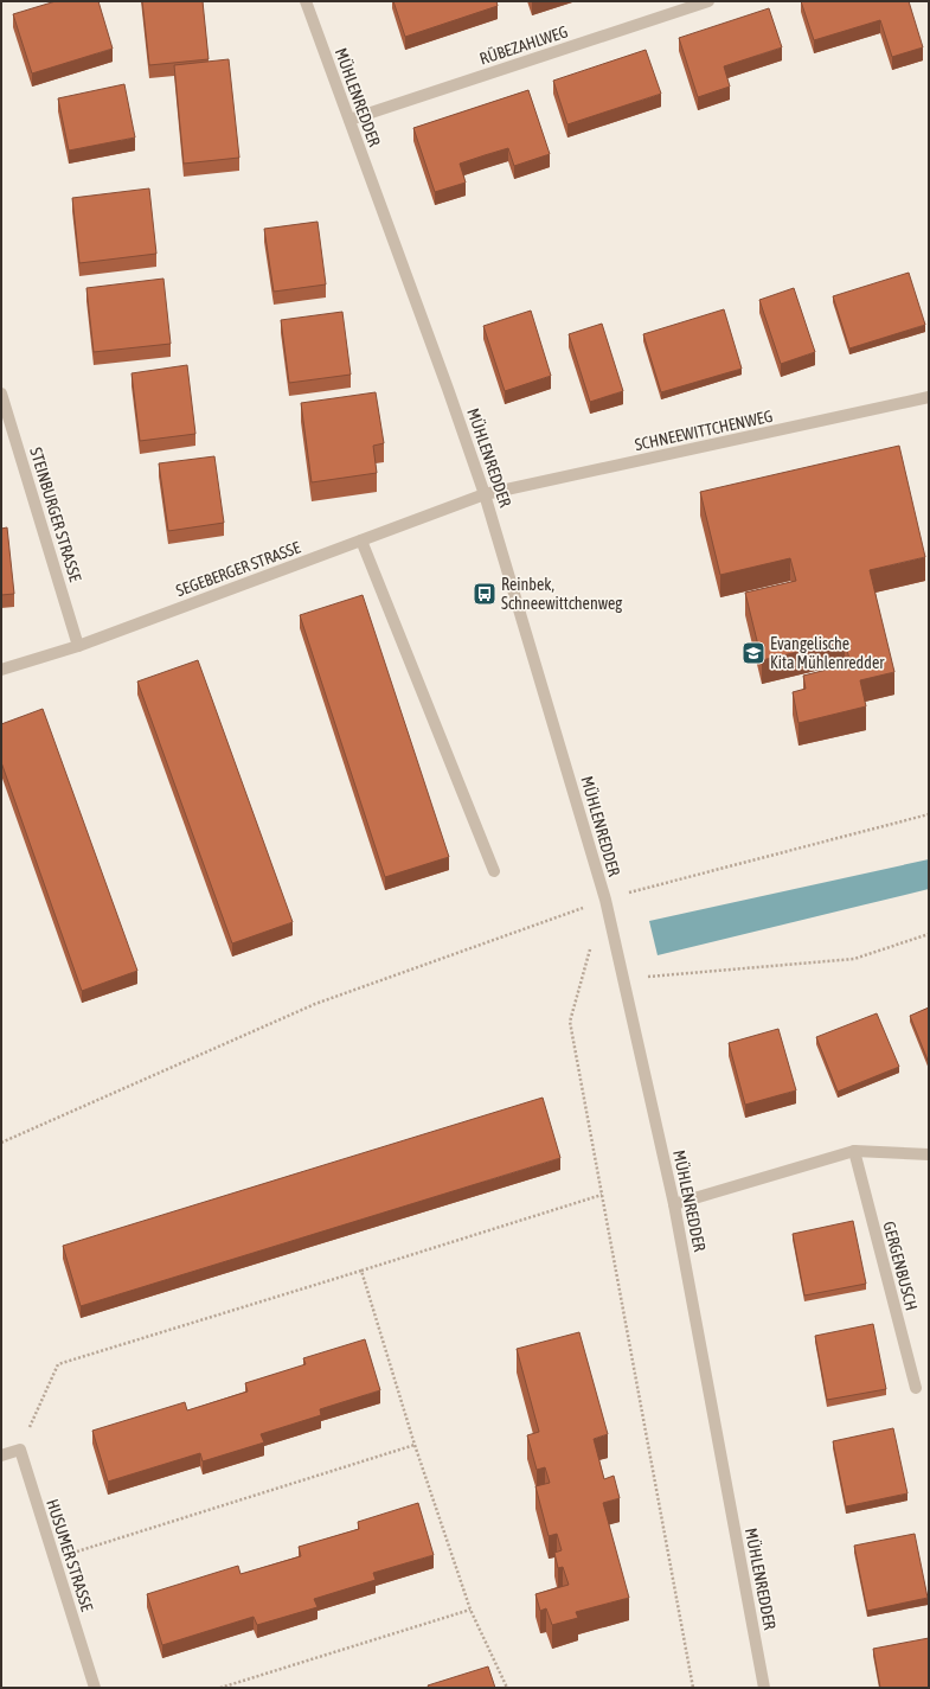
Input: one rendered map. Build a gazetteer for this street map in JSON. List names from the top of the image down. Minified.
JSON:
{"streets":{"street":["RÜBEZAHLWEG","MÜHLENREDDER","SCHNEEWITTCHENWEG","STEINBURGER STRASSE","SEGEBERGER STRASSE","GERGENBUSCH","HUSUMER STRASSE"]},"crossings":[["RÜBEZAHLWEG","MÜHLENREDDER"],["MÜHLENREDDER","SCHNEEWITTCHENWEG"],["MÜHLENREDDER","SEGEBERGER STRASSE"],["SCHNEEWITTCHENWEG","SEGEBERGER STRASSE"],["STEINBURGER STRASSE","SEGEBERGER STRASSE"]],"places":{"bus stop":["Reinbek, Schneewittchenweg"],"school or university":["Evangelische Kita Mühlenredder"]}}
